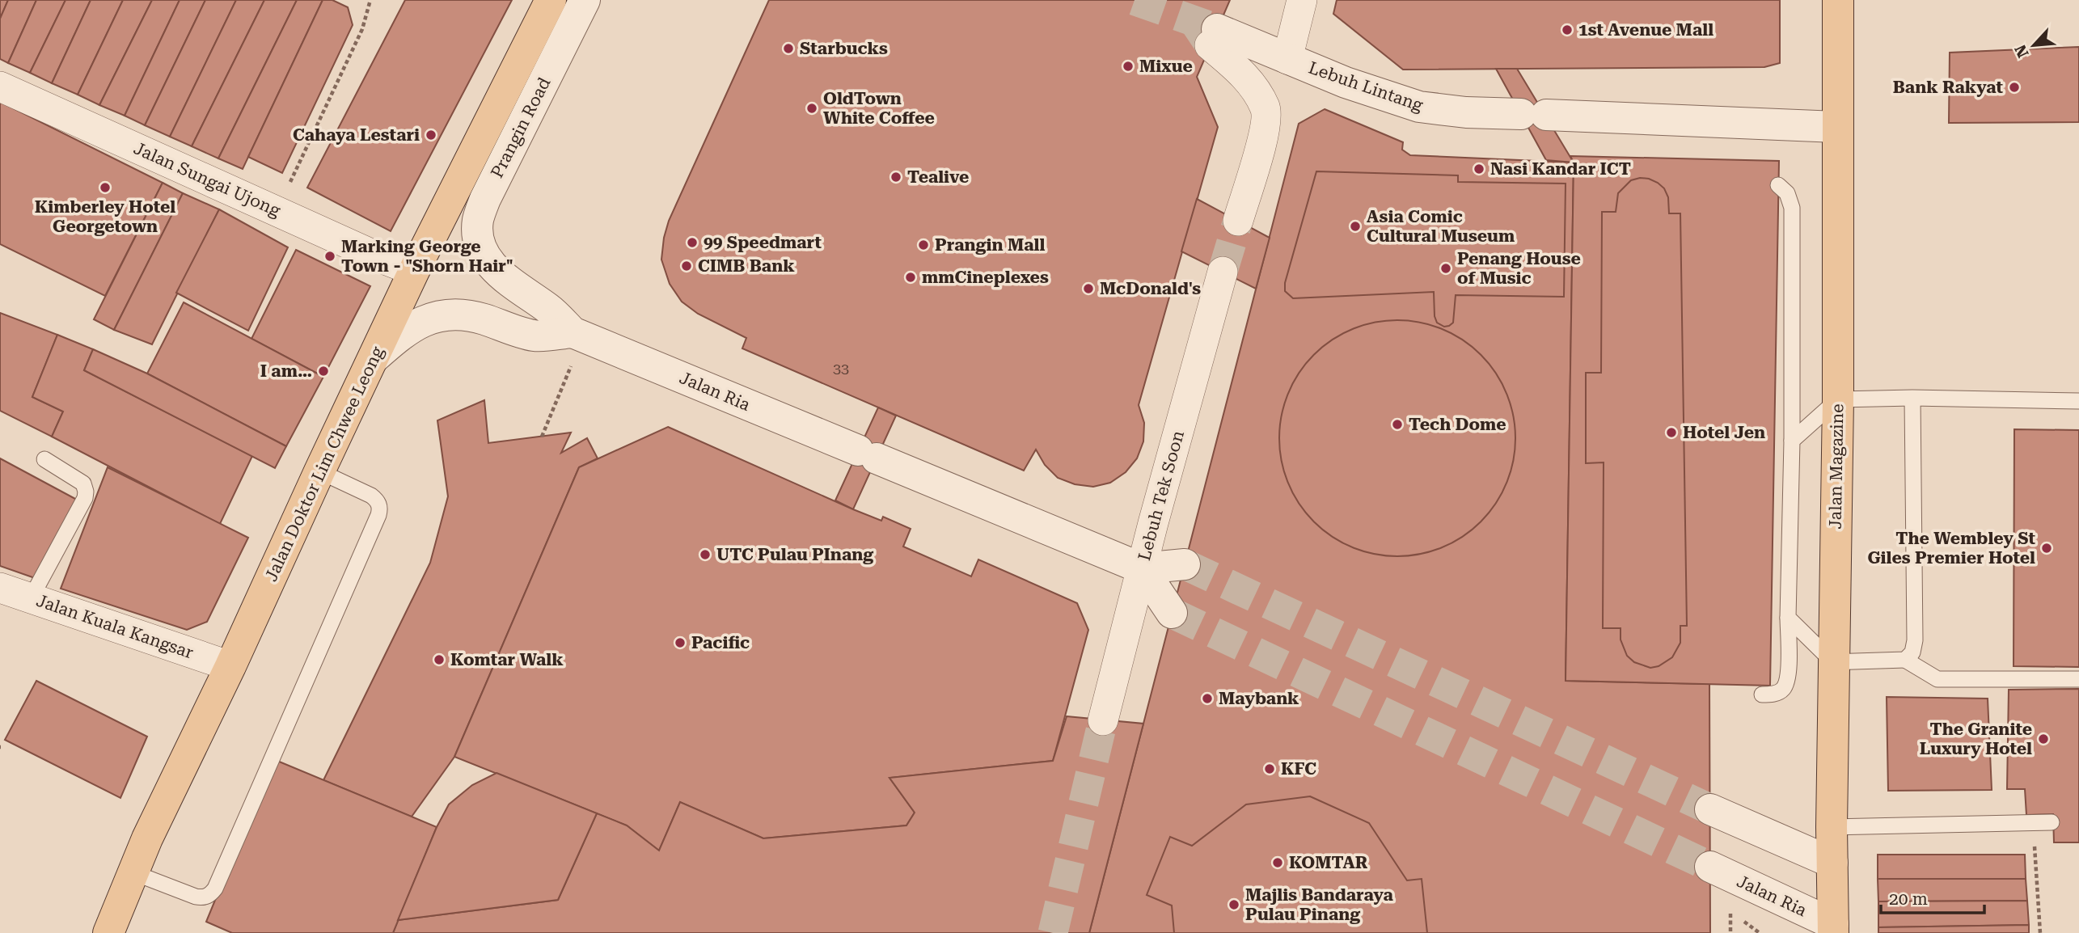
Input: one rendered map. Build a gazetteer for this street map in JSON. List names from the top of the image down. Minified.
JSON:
{"streets":{"main road":["Jalan Doktor Lim Chwee Leong","Jalan Magazine"],"street":["Lebuh Lintang","Prangin Road","Jalan Sungai Ujong","Jalan Ria","Lebuh Tek Soon","Jalan Kuala Kangsar"]},"crossings":[["Lebuh Lintang","Jalan Magazine"],["Prangin Road","Jalan Ria"],["Jalan Sungai Ujong","Jalan Doktor Lim Chwee Leong"],["Jalan Ria","Jalan Doktor Lim Chwee Leong"],["Jalan Ria","Jalan Magazine"],["Jalan Ria","Lebuh Tek Soon"],["Jalan Doktor Lim Chwee Leong","Jalan Kuala Kangsar"]],"places":["1st Avenue Mall","Starbucks","Mixue","Bank Rakyat","OldTown White Coffee","Cahaya Lestari","Nasi Kandar ICT","Tealive","Kimberley Hotel Georgetown","Asia Comic Cultural Museum","99 Speedmart","Prangin Mall","Marking George Town - \"Shorn Hair\"","CIMB Bank","Penang House of Music","mmCineplexes","McDonald's","I am…","Tech Dome","Hotel Jen","The Wembley St Giles Premier Hotel","UTC Pulau PInang","Pacific","Komtar Walk","Maybank","The Granite Luxury Hotel","KFC","KOMTAR","Majlis Bandaraya Pulau Pinang"],"house_numbers":["33"],"scale_bar":"20 m","north":"bottom left"}
